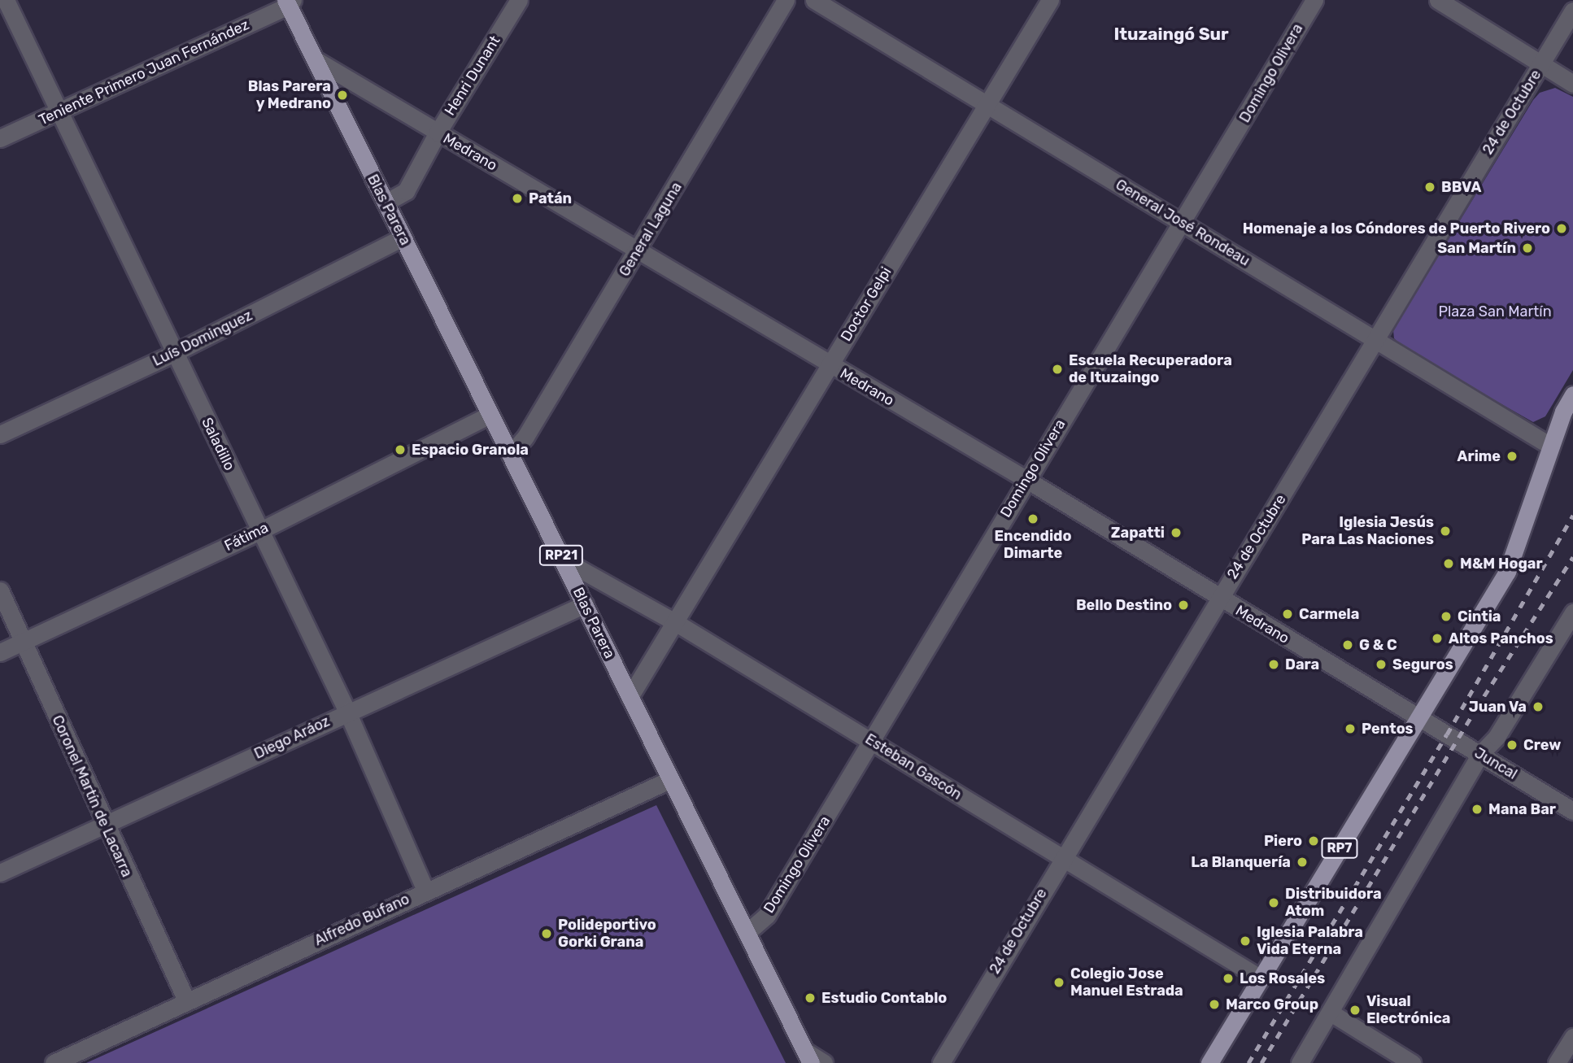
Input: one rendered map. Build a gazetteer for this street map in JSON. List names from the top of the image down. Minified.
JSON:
{"streets":{"main road":["Blas Parera","RP21","RP7"],"street":["Teniente Primero Juan Fernández","Domingo Olivera","Henri Dunant","24 de Octubre","Medrano","General José Rondeau","General Laguna","Doctor Gelpi","Luís Dominguez","Saladillo","Fátima","Diego Aráoz","Juncal","Esteban Gascón","Coronel Martín de Lacarra","Alfredo Bufano"]},"crossings":[["Teniente Primero Juan Fernández","Blas Parera"],["Teniente Primero Juan Fernández","Saladillo"],["Domingo Olivera","Medrano"],["Domingo Olivera","Blas Parera"],["Domingo Olivera","General José Rondeau"],["Domingo Olivera","Esteban Gascón"],["Henri Dunant","Medrano"],["Henri Dunant","Blas Parera"],["24 de Octubre","Medrano"],["24 de Octubre","General José Rondeau"],["24 de Octubre","Esteban Gascón"],["Medrano","Blas Parera"],["Medrano","General Laguna"],["Medrano","Doctor Gelpi"],["Medrano","Juncal"],["Medrano","RP7"],["Blas Parera","General Laguna"],["Blas Parera","Doctor Gelpi"],["Blas Parera","Luís Dominguez"],["Blas Parera","Fátima"],["Blas Parera","Diego Aráoz"],["Blas Parera","Esteban Gascón"],["Blas Parera","Alfredo Bufano"],["General José Rondeau","Doctor Gelpi"],["General José Rondeau","RP7"],["Doctor Gelpi","Esteban Gascón"],["Luís Dominguez","Saladillo"],["Saladillo","Fátima"],["Saladillo","Diego Aráoz"],["Saladillo","Alfredo Bufano"],["Fátima","Coronel Martín de Lacarra"],["Diego Aráoz","Coronel Martín de Lacarra"],["Juncal","RP7"],["Esteban Gascón","RP7"],["Coronel Martín de Lacarra","Alfredo Bufano"]],"districts":["Ituzaingó Sur"],"parks":["Plaza San Martín"],"places":["Blas Parera y Medrano","BBVA","Patán","Homenaje a los Cóndores de Puerto Rivero","San Martín","Escuela Recuperadora de Ituzaingo","Espacio Granola","Arime","Encendido Dimarte","Iglesia Jesús Para Las Naciones","Zapatti","M&M Hogar","Bello Destino","Carmela","Cintia","Altos Panchos","G & C","Dara","Seguros","Juan Va","Pentos","Crew","Mana Bar","Piero","La Blanquería","Distribuidora Atom","Polideportivo Gorki Grana","Iglesia Palabra Vida Eterna","Los Rosales","Colegio Jose Manuel Estrada","Estudio Contablo","Marco Group","Visual Electrónica"]}
